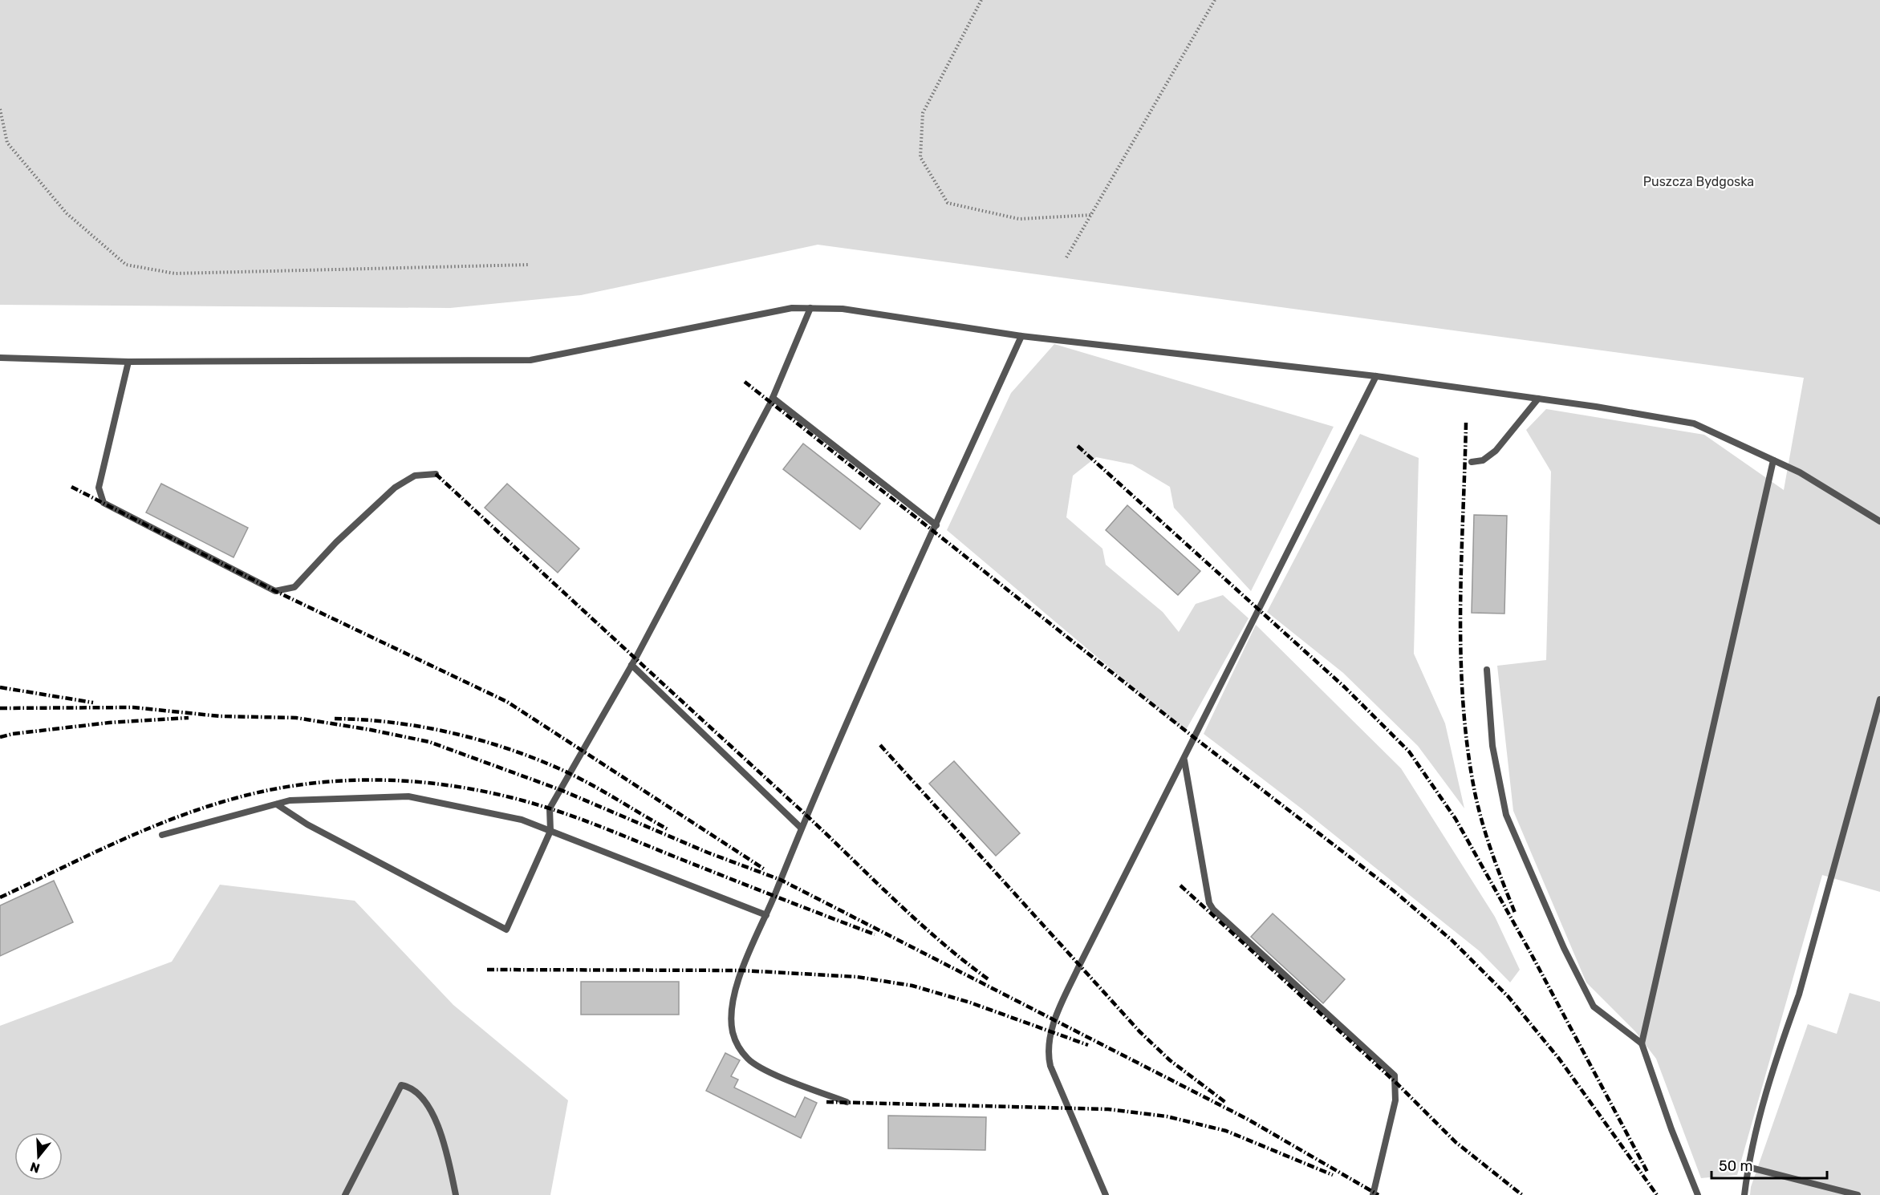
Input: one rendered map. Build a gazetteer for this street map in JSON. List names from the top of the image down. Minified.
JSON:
{"parks":["Puszcza Bydgoska"],"scale_bar":"50 m","north":"bottom"}
